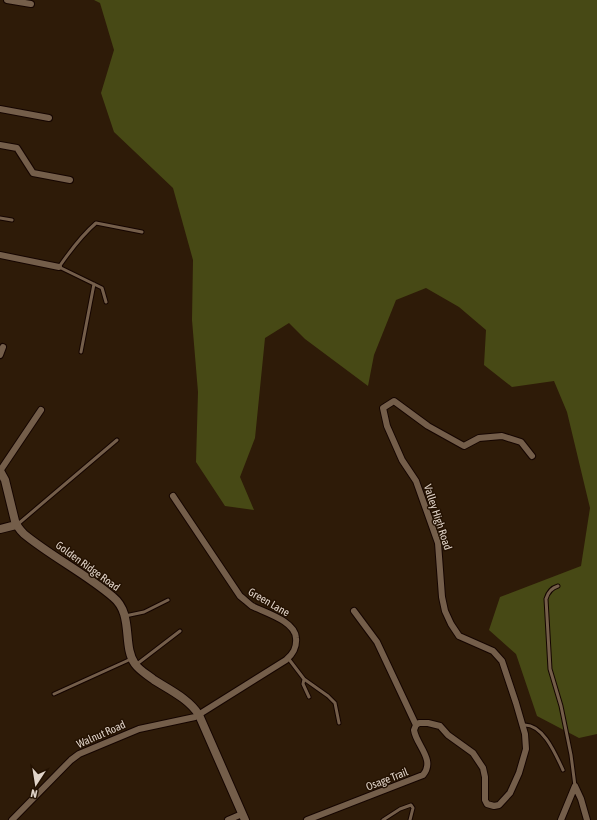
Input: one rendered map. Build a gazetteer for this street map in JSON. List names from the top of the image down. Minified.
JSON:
{"streets":{"street":["Valley High Road","Golden Ridge Road","Green Lane","Walnut Road","Osage Trail"]},"crossings":[["Valley High Road","Osage Trail"]],"north":"bottom"}
